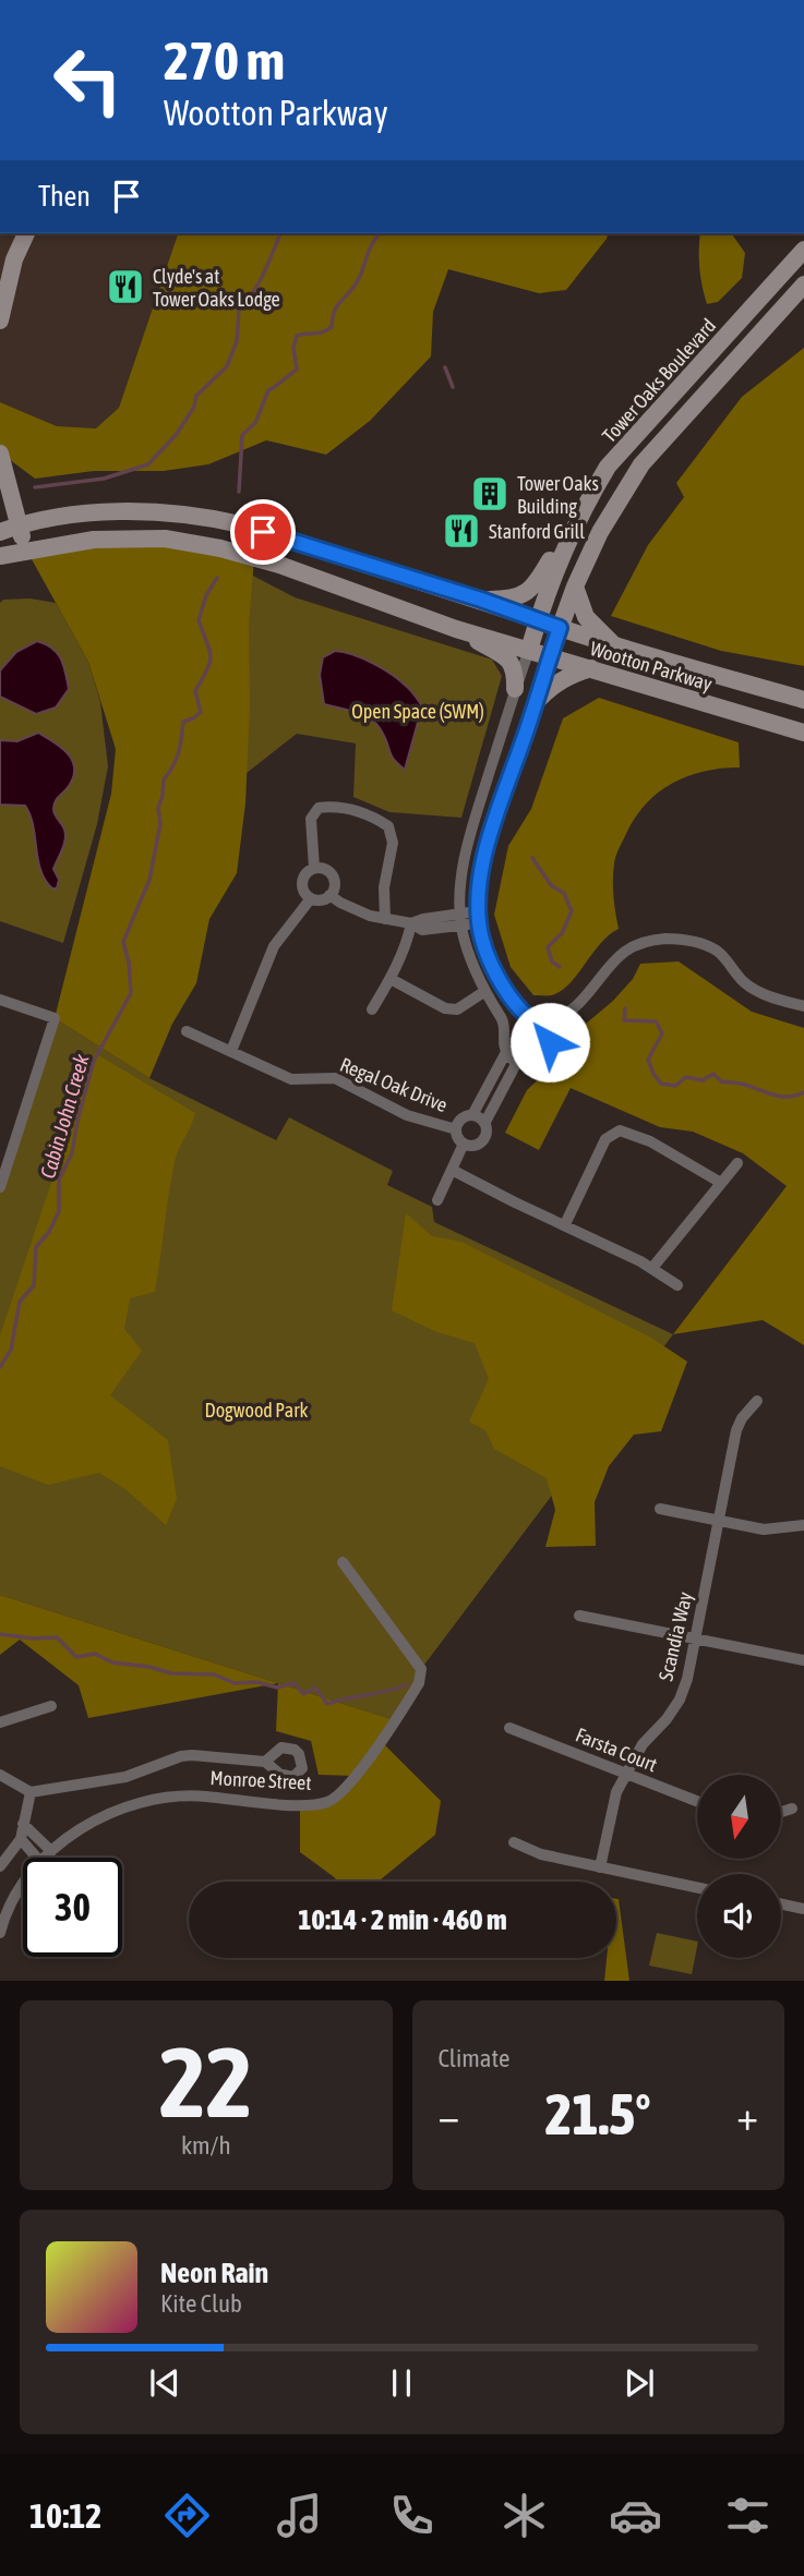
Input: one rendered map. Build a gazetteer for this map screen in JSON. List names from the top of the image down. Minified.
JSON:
{"streets":{"main road":["Tower Oaks Boulevard","Wootton Parkway"],"street":["Regal Oak Drive","Scandia Way","Farsta Court","Monroe Street"]},"crossings":[["Tower Oaks Boulevard","Wootton Parkway"],["Scandia Way","Farsta Court"]],"water":["Cabin John Creek"],"parks":["Open Space (SWM)","Dogwood Park"],"places":{"restaurant":["Clyde's at Tower Oaks Lodge","Stanford Grill"],"building":["Tower Oaks Building"]},"north":"bottom","page":{"turn":["270 m","Wootton Parkway"],"then":"Then","limit":"30","trip":"10:14 · 2 min · 460 m","tile":[["22","km/h"],"Climate"],"heat":["−","21.5°","+"],"song":["Neon Rain","Kite Club"],"tabs":"10:12"}}
